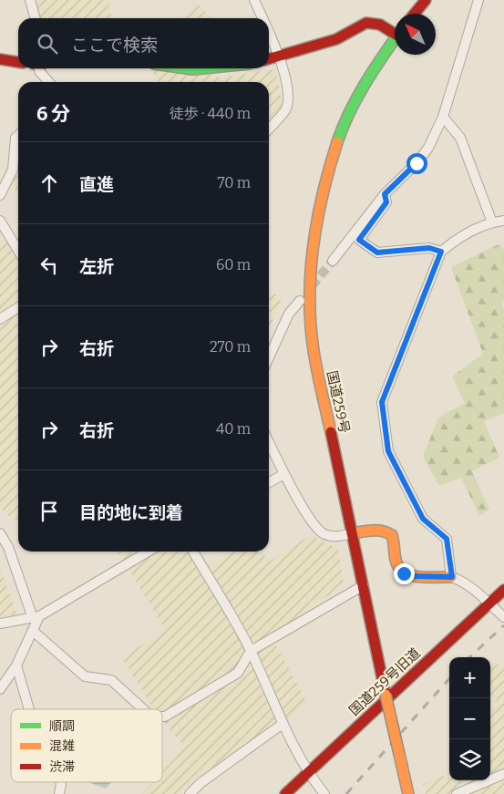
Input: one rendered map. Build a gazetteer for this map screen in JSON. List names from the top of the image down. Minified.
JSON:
{"streets":{"main road":["国道259号","国道259号旧道"]},"legend":["順調","混雑","渋滞"],"north":"top left","page":{"search":"ここで検索","heading":["6 分","徒歩 · 440 m"],"list":[["直進","70 m"],["左折","60 m"],["右折","270 m"],["右折","40 m"],"目的地に到着"],"map_buttons":["+","−"]}}
